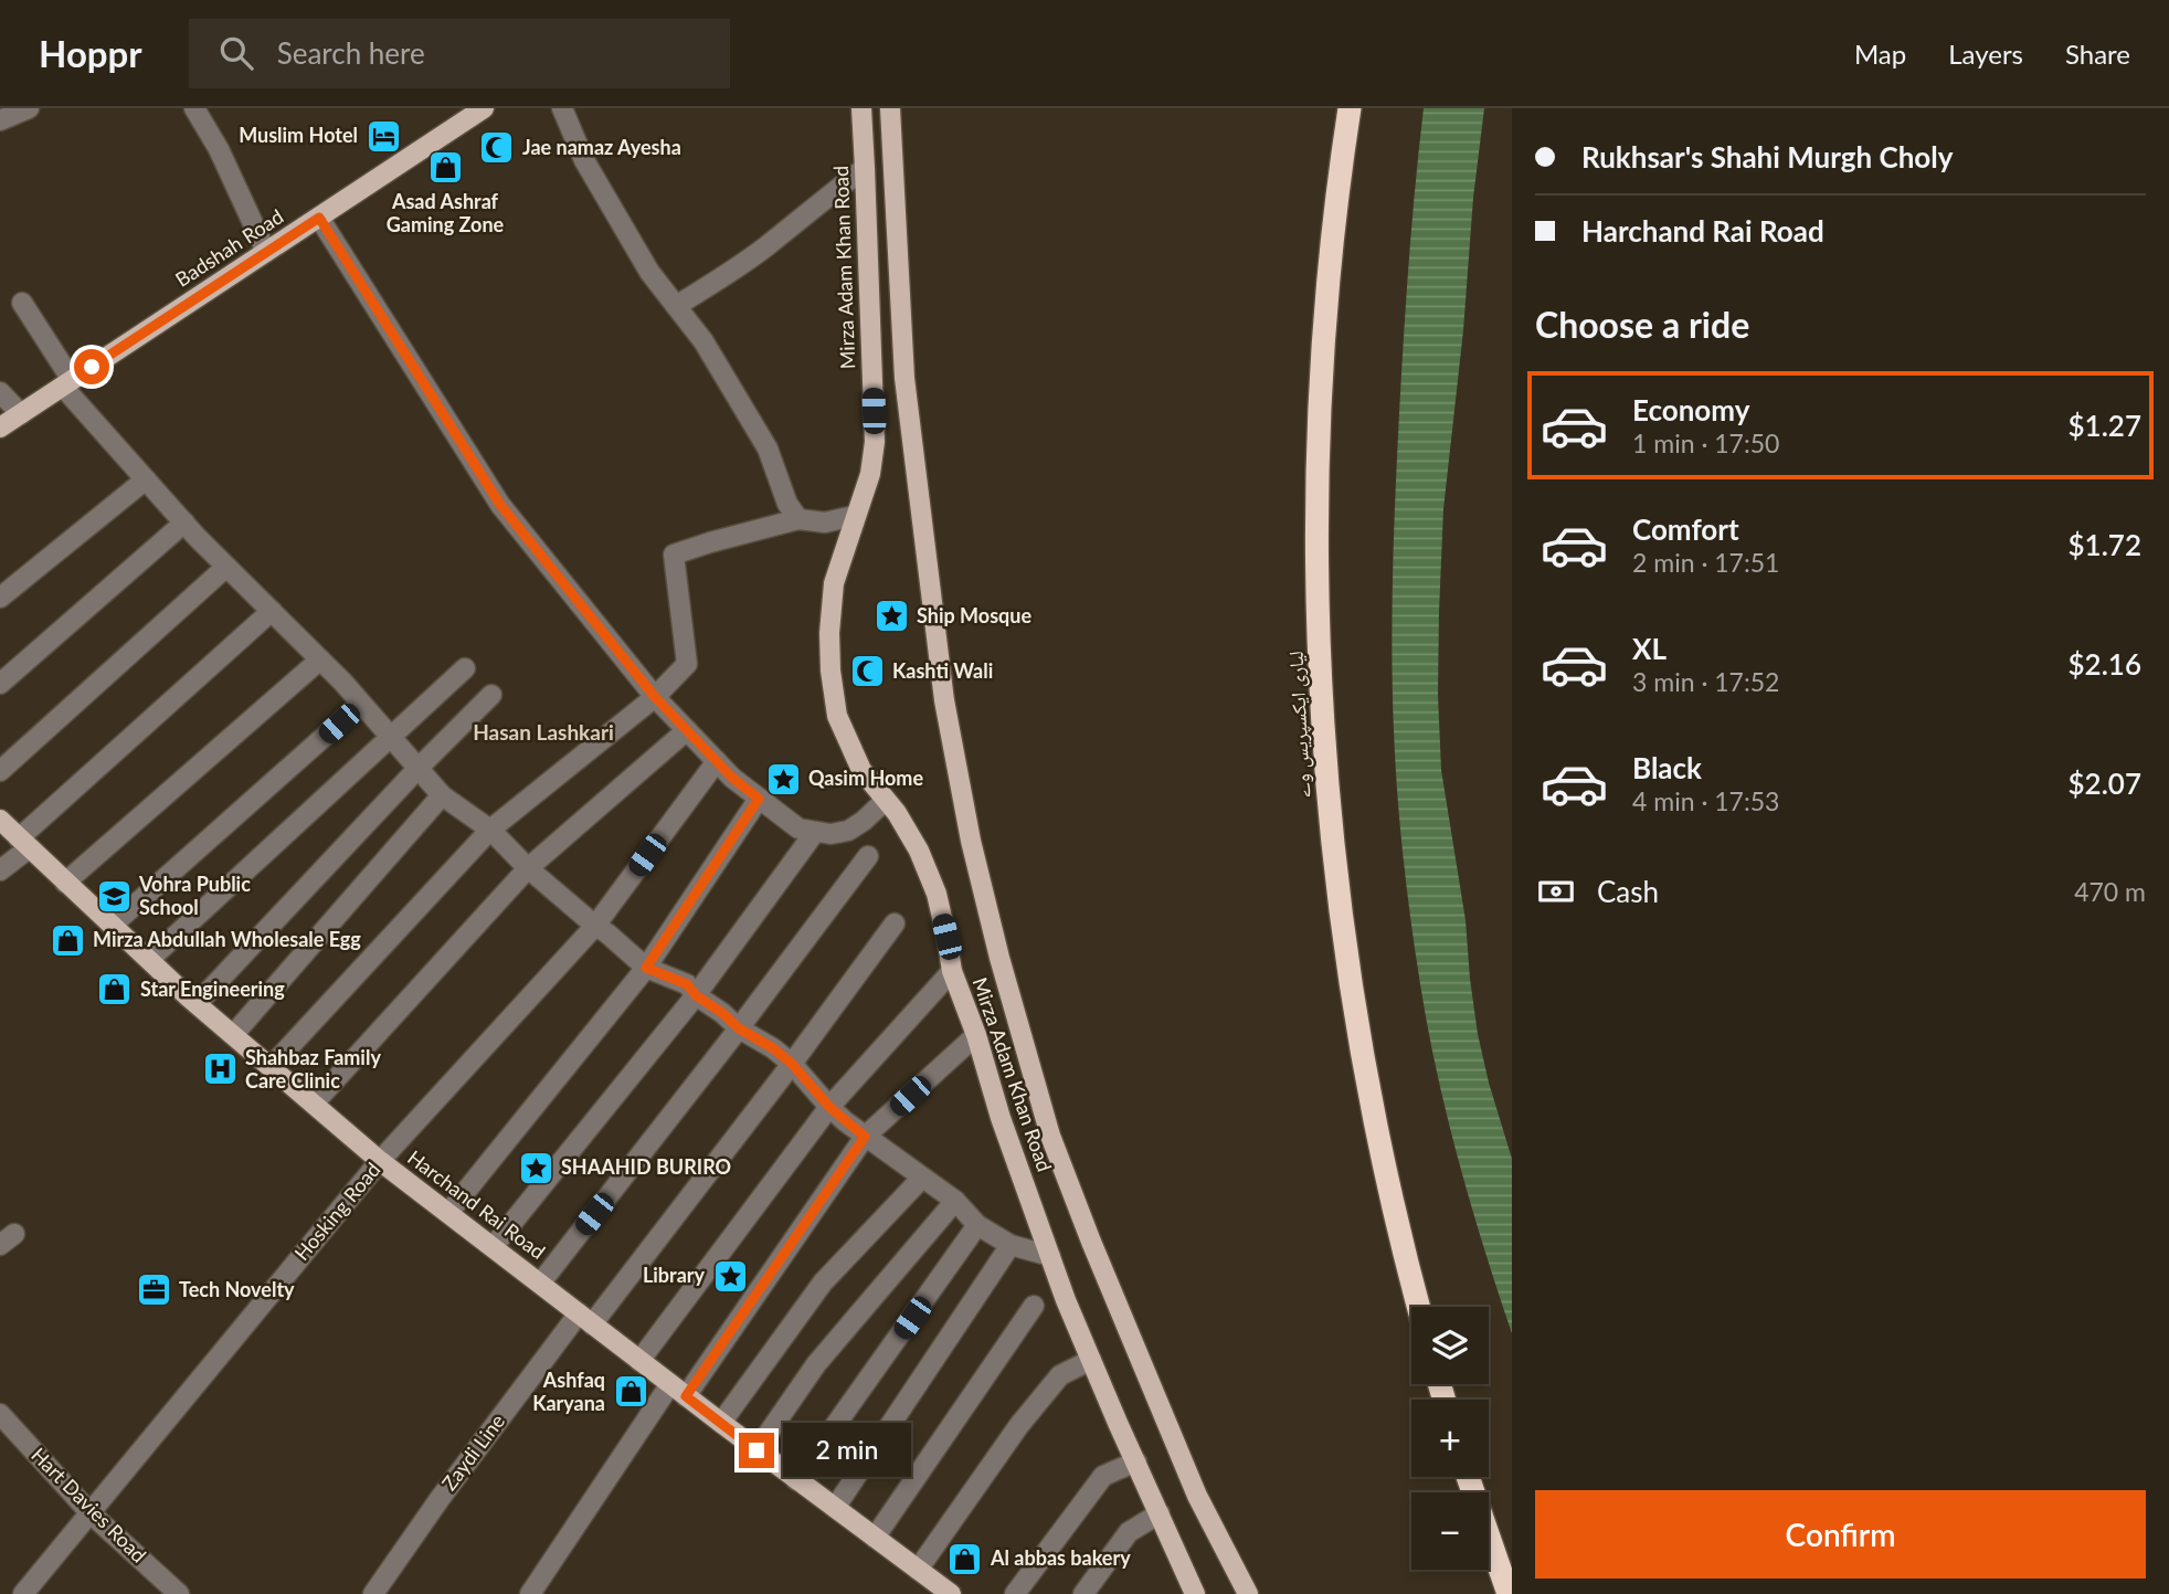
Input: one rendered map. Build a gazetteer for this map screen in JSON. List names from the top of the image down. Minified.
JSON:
{"streets":{"highway":["لیاری ایکسپریس وے"],"main road":["Badshah Road","Mirza Adam Khan Road","Harchand Rai Road"],"street":["Hosking Road","Zaydi Line","Hart Davies Road"]},"crossings":[["Harchand Rai Road","Hosking Road"],["Harchand Rai Road","Zaydi Line"],["Hosking Road","Hart Davies Road"]],"districts":["Hasan Lashkari"],"places":{"hotel":["Muslim Hotel"],"mosque":["Jae namaz Ayesha","Kashti Wali"],"shop":["Asad Ashraf Gaming Zone","Mirza Abdullah Wholesale Egg","Star Engineering","Ashfaq Karyana","Al abbas bakery"],"place":["Ship Mosque","Qasim Home","SHAAHID BURIRO","Library"],"school or university":["Vohra Public School"],"hospital":["Shahbaz Family Care Clinic"],"office":["Tech Novelty"]},"page":{"header":"Hoppr","search":"Search here","nav":["Map","Layers","Share"],"banner":["Rukhsar's Shahi Murgh Choly","Harchand Rai Road"],"heading":"Choose a ride","list":[{"name":"Economy","note":"1 min · 17:50","value":"$1.27"},{"name":"Comfort","note":"2 min · 17:51","value":"$1.72"},{"name":"XL","note":"3 min · 17:52","value":"$2.16"},{"name":"Black","note":"4 min · 17:53","value":"$2.07"}],"pay":["Cash","470 m"],"map_buttons":["+","−"],"bubble":"2 min","buttons":"Confirm"}}
